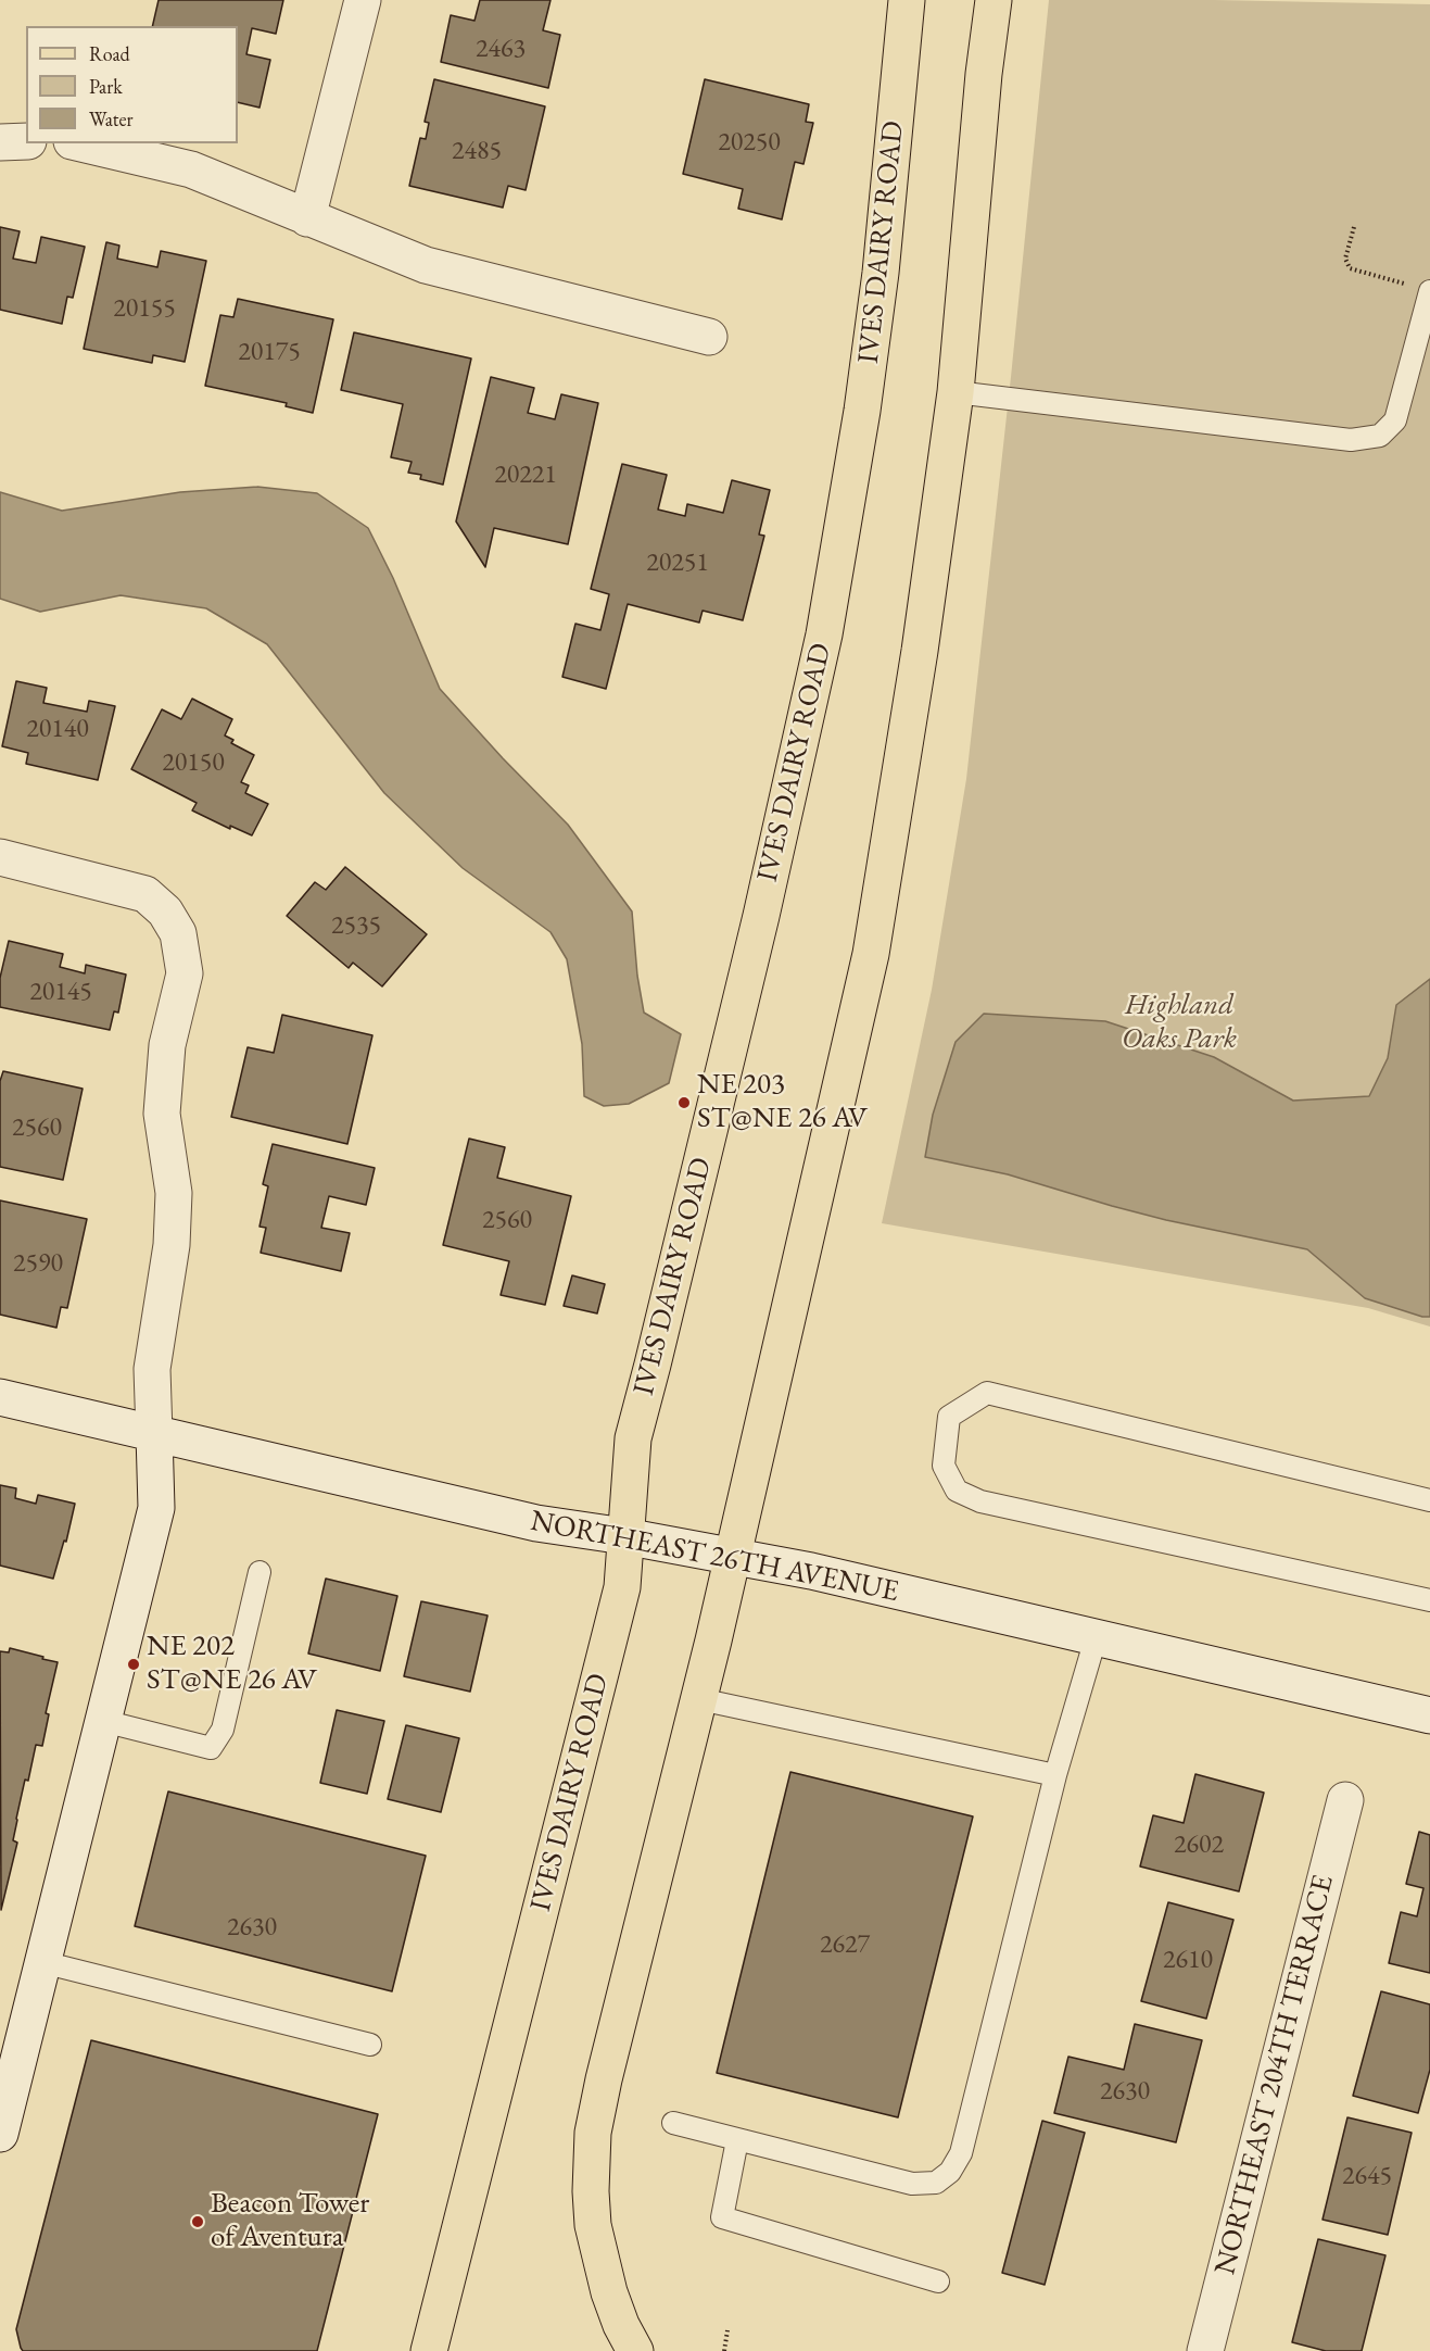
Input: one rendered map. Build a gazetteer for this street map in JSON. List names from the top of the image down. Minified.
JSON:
{"streets":{"main road":["IVES DAIRY ROAD"],"street":["NORTHEAST 26TH AVENUE","NORTHEAST 204TH TERRACE"]},"crossings":[["IVES DAIRY ROAD","NORTHEAST 26TH AVENUE"]],"parks":["Highland Oaks Park"],"places":["NE 203 ST@NE 26 AV","NE 202 ST@NE 26 AV","Beacon Tower of Aventura"],"house_numbers":["2463","20250","2485","20155","20175","20221","20251","20140","20150","2535","20145","2560","2560","2590","2602","2630","2627","2610","2630","2645"],"legend":["Road","Park","Water"]}
